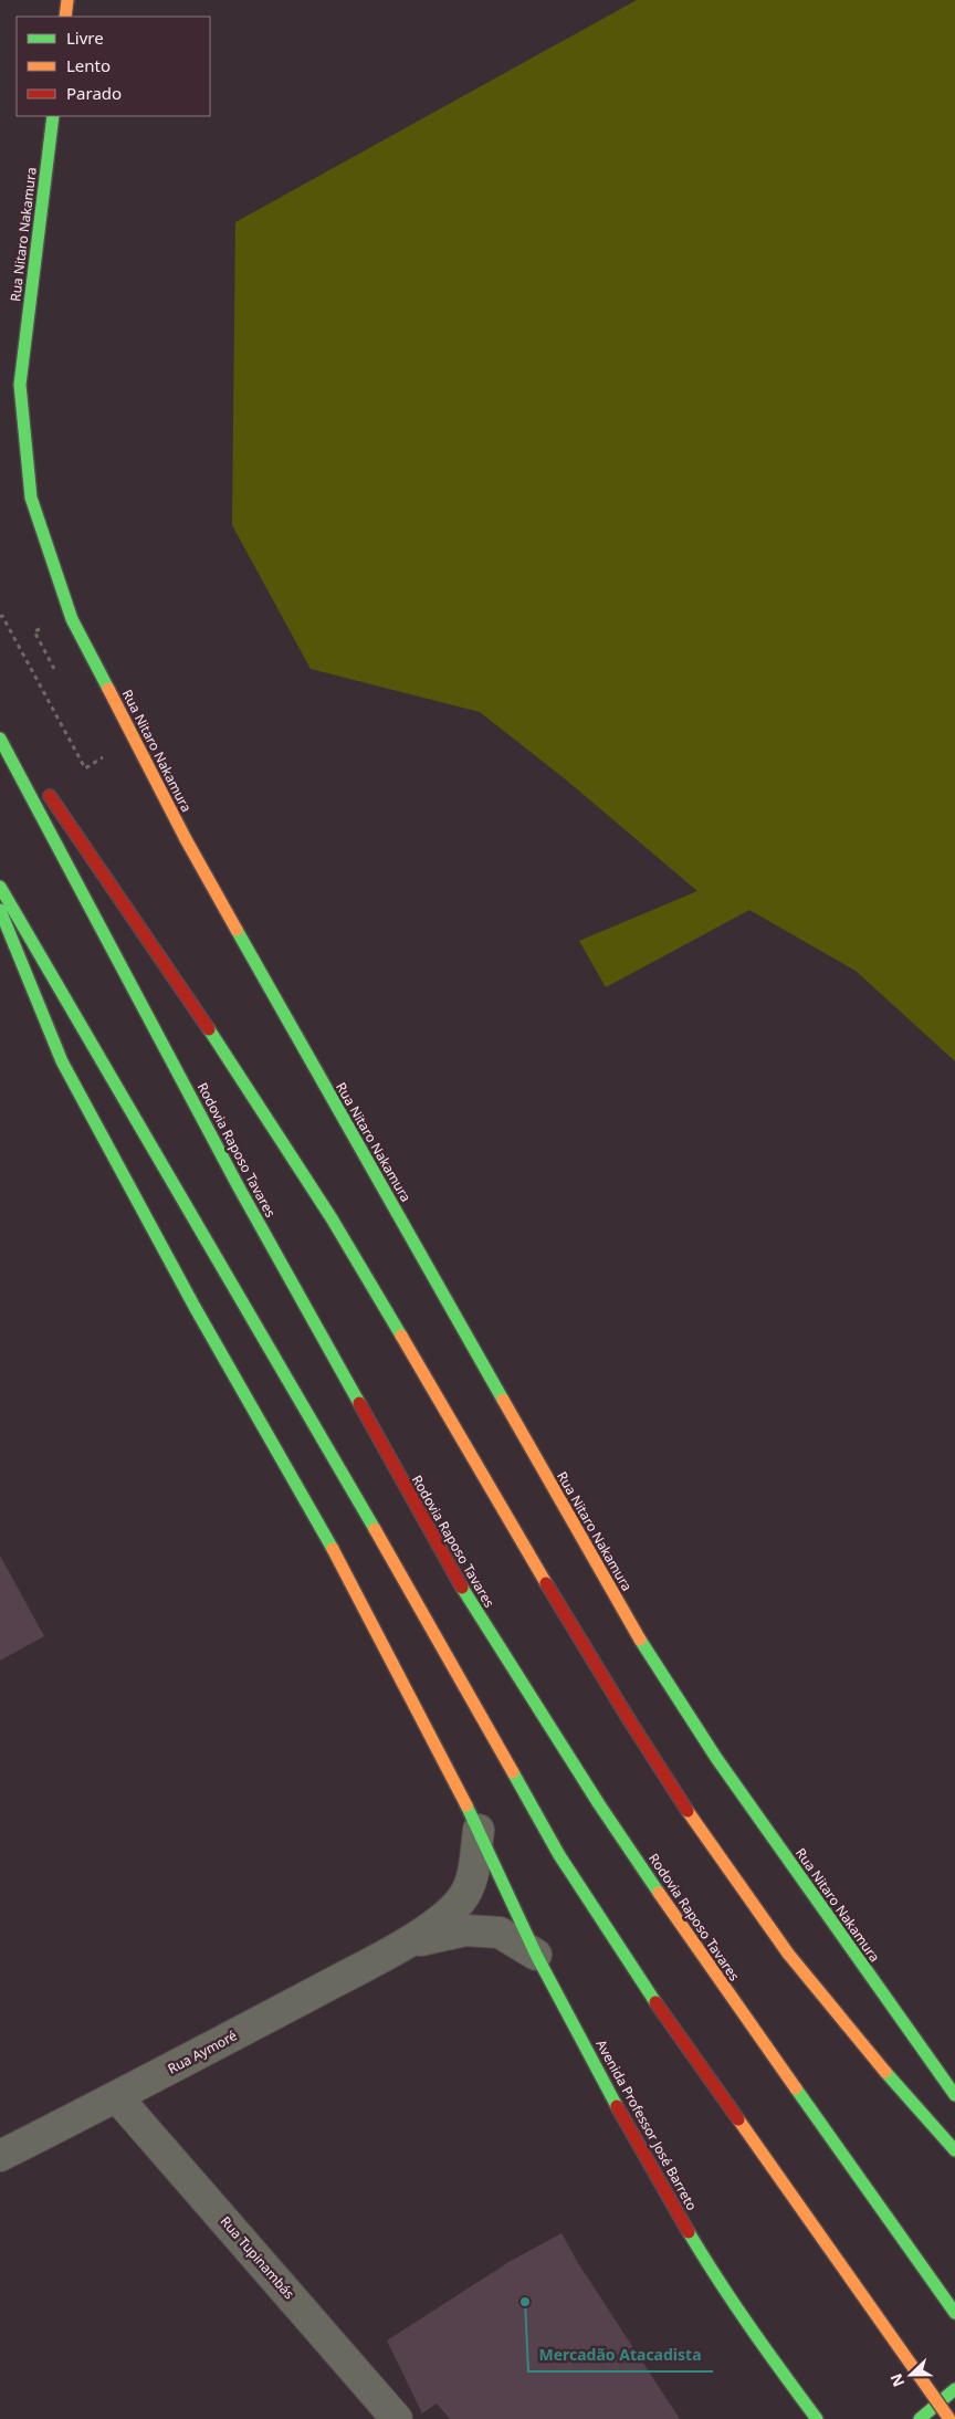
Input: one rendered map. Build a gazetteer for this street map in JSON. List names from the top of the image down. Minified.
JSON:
{"streets":{"main road":["Rua Nitaro Nakamura","Rodovia Raposo Tavares","Avenida Professor José Barreto"],"street":["Rua Aymoré","Rua Tupinambás"]},"crossings":[["Rua Aymoré","Rua Tupinambás"]],"places":["Mercadão Atacadista"],"legend":["Livre","Lento","Parado"],"north":"left"}
